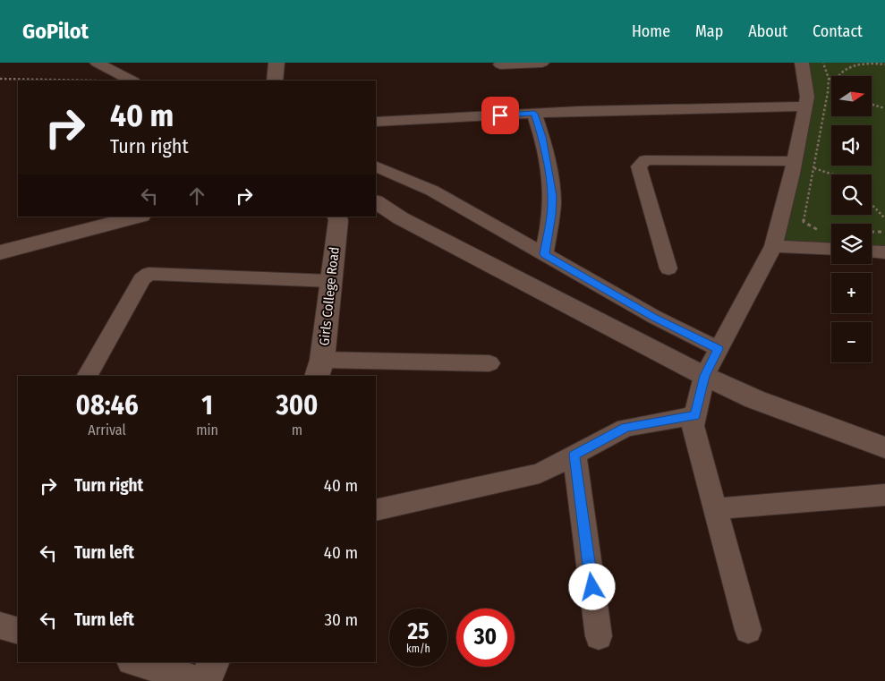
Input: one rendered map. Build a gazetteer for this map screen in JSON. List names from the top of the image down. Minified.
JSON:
{"streets":{"street":["Girls College Road"]},"north":"right","page":{"header":"GoPilot","nav":["Home","Map","About","Contact"],"map_buttons":["+","−"],"turn":["40 m","Turn right"],"eta":["08:46","Arrival","1","min","300","m"],"list":[{"name":"Turn right","value":"40 m"},{"name":"Turn left","value":"40 m"},{"name":"Turn left","value":"30 m"}],"speed":"25 km/h","limit":"30"}}
